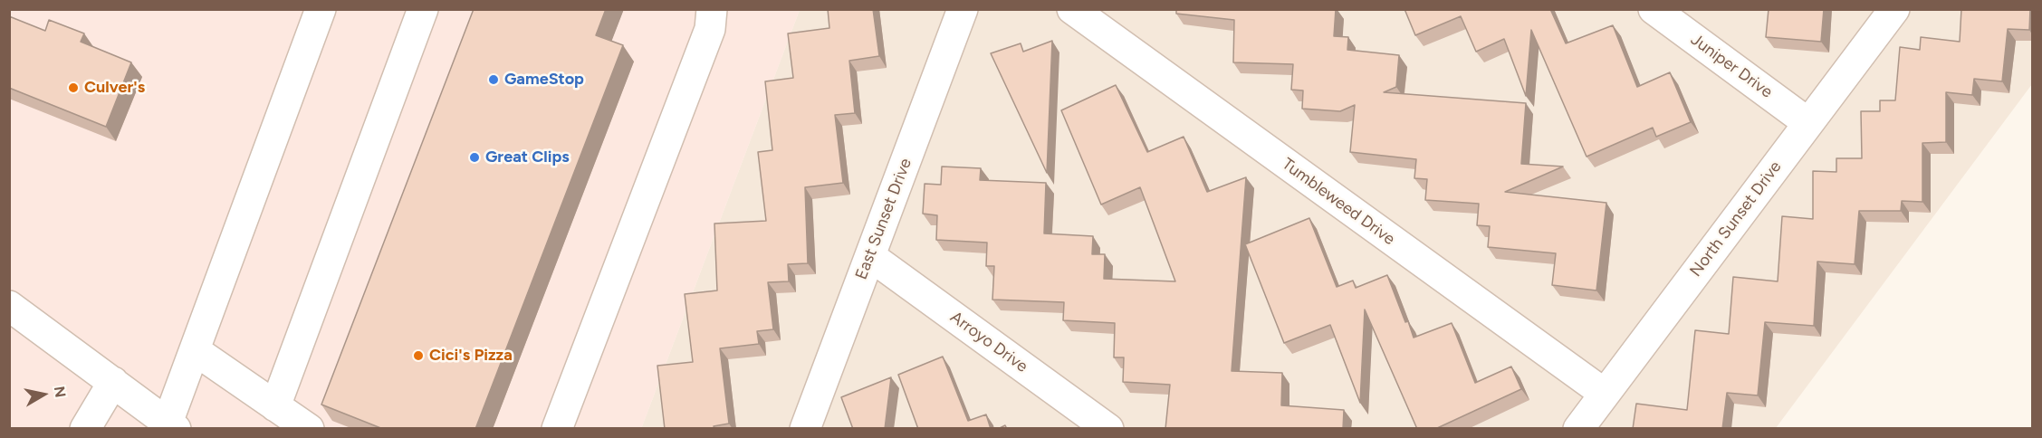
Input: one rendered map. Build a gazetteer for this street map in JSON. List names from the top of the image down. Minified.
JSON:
{"streets":{"street":["Juniper Drive","Tumbleweed Drive","East Sunset Drive","North Sunset Drive","Arroyo Drive"]},"crossings":[["Juniper Drive","North Sunset Drive"],["Tumbleweed Drive","North Sunset Drive"],["East Sunset Drive","Arroyo Drive"]],"places":["GameStop","Culver's","Great Clips","Cici's Pizza"],"north":"right"}
